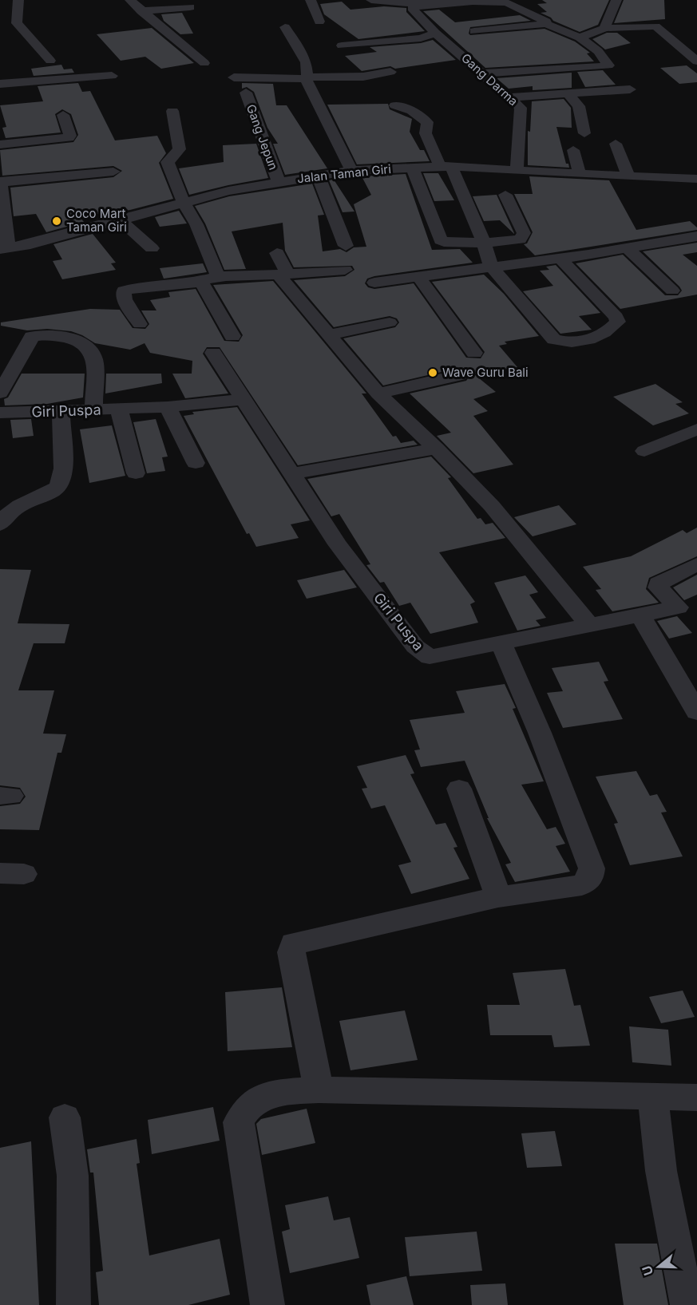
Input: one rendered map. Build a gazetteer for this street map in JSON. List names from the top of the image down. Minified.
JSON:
{"streets":{"street":["Gang Darma","Gang Jepun","Jalan Taman Giri","Giri Puspa"]},"crossings":[["Gang Darma","Jalan Taman Giri"],["Gang Jepun","Jalan Taman Giri"]],"places":["Coco Mart Taman Giri","Wave Guru Bali"],"north":"left"}
